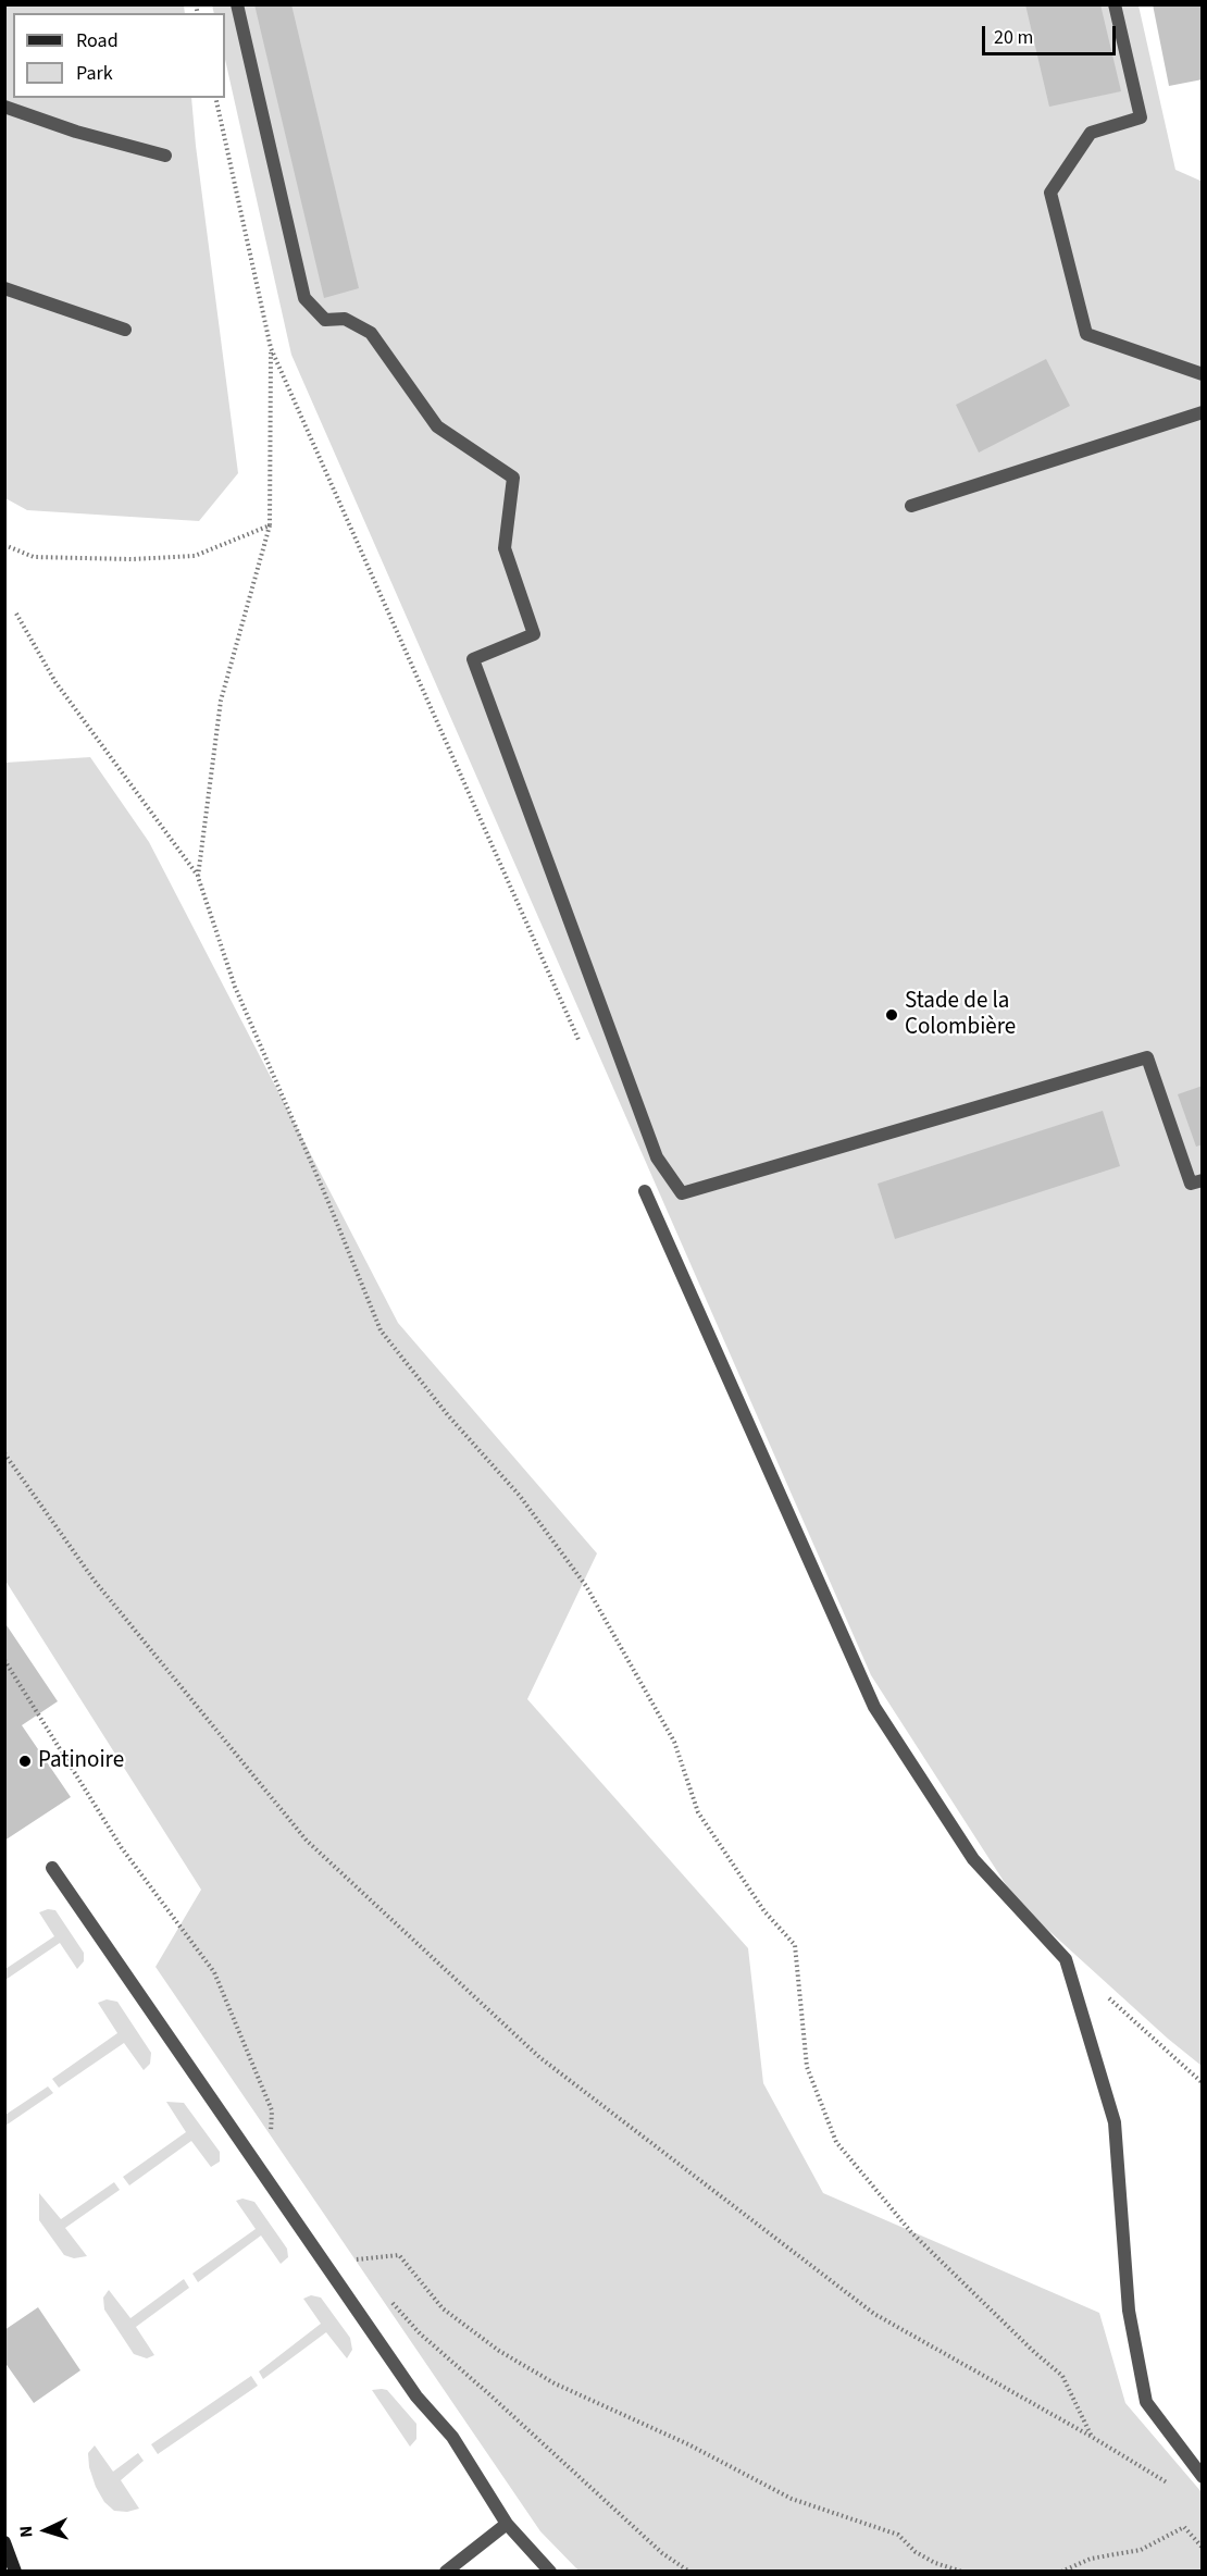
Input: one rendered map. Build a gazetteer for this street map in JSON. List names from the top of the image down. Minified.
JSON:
{"places":["Stade de la Colombière","Patinoire"],"legend":["Road","Park"],"scale_bar":"20 m","north":"left"}
